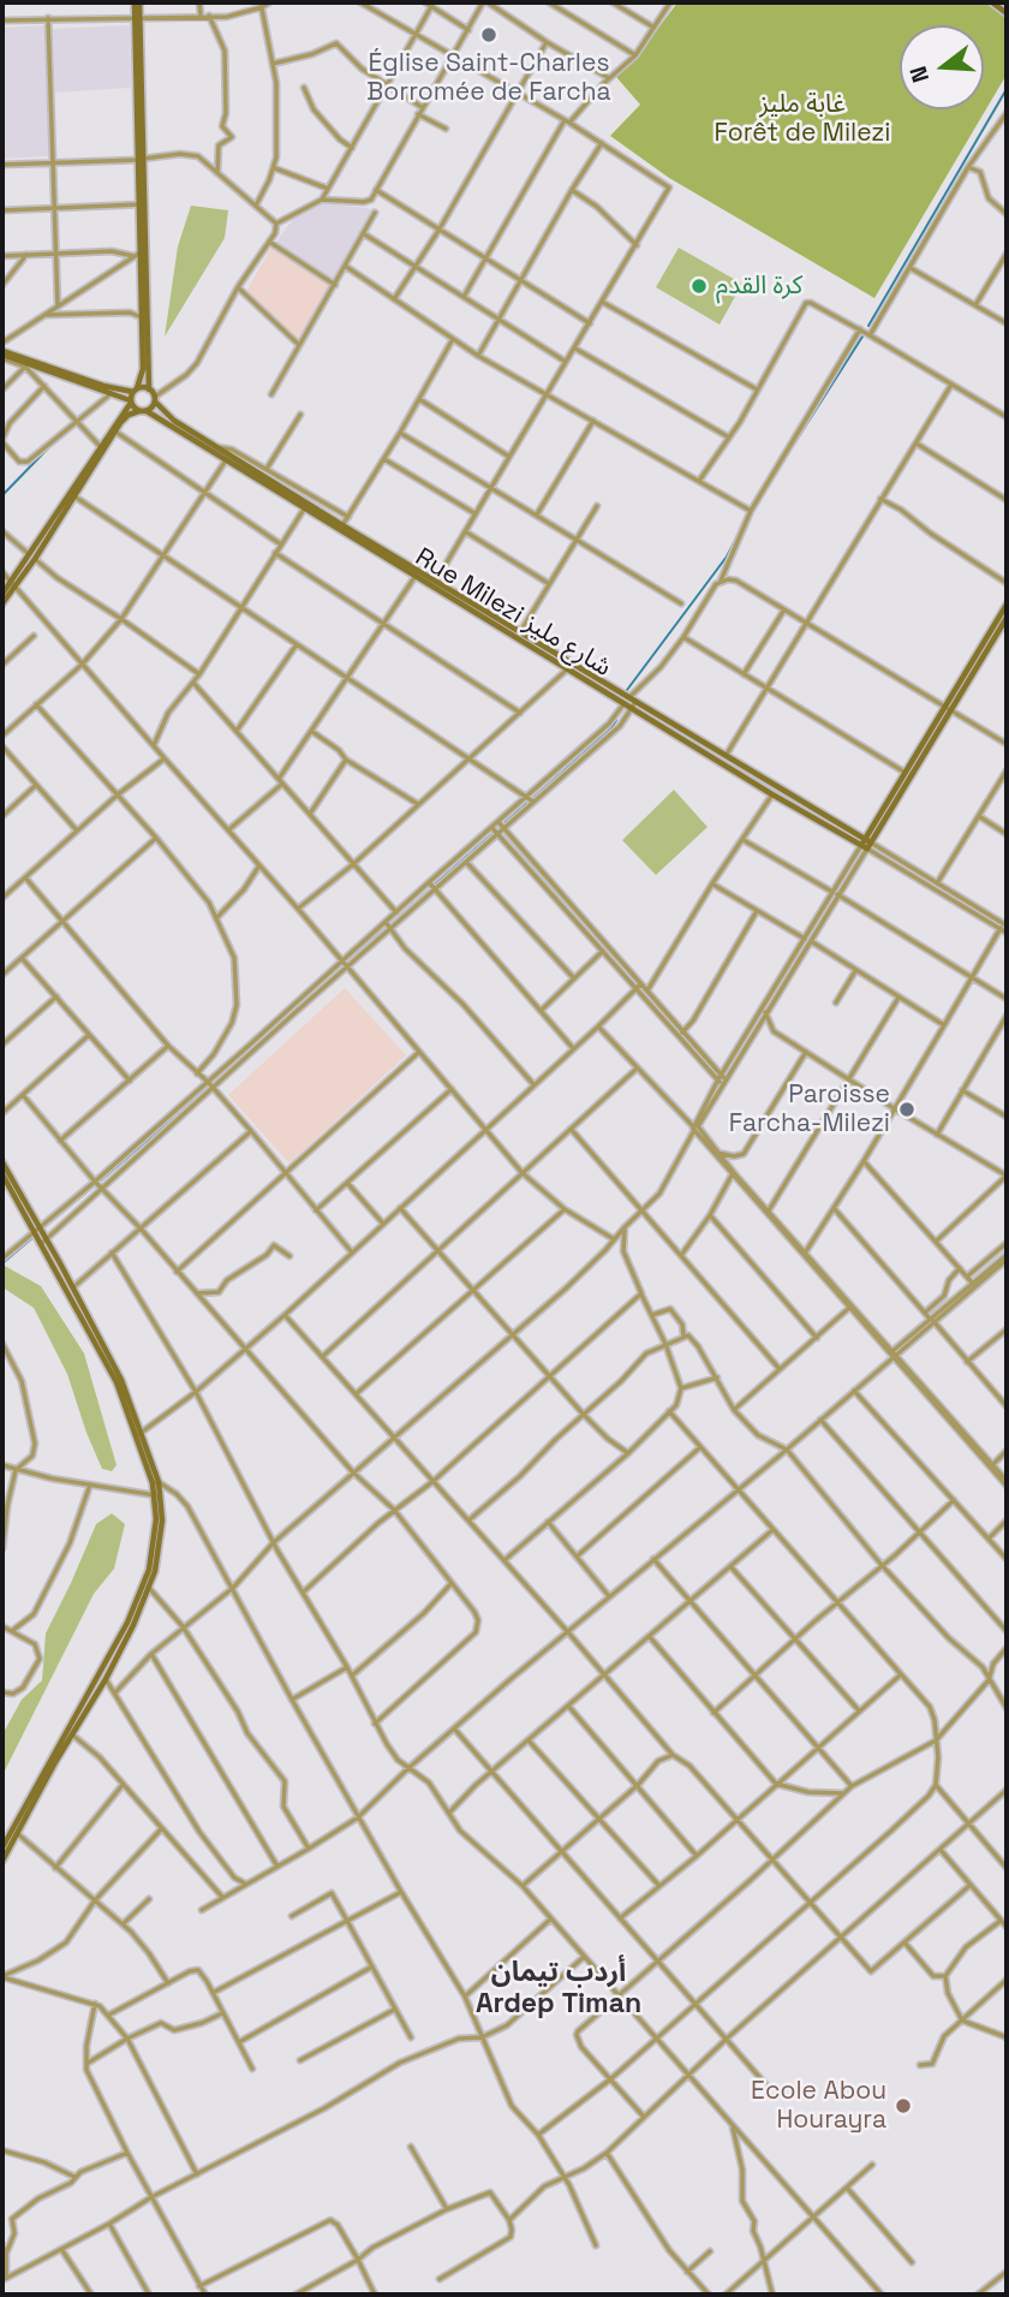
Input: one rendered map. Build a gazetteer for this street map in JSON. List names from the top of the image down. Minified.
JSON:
{"streets":{"street":["Rue Milezi شارع مليز"]},"districts":["أردب تيمان Ardep Timan"],"parks":["غابة مليز Forêt de Milezi"],"places":["Église Saint-Charles Borromée de Farcha","كرة القدم","Paroisse Farcha-Milezi","Ecole Abou Hourayra"],"north":"left"}
